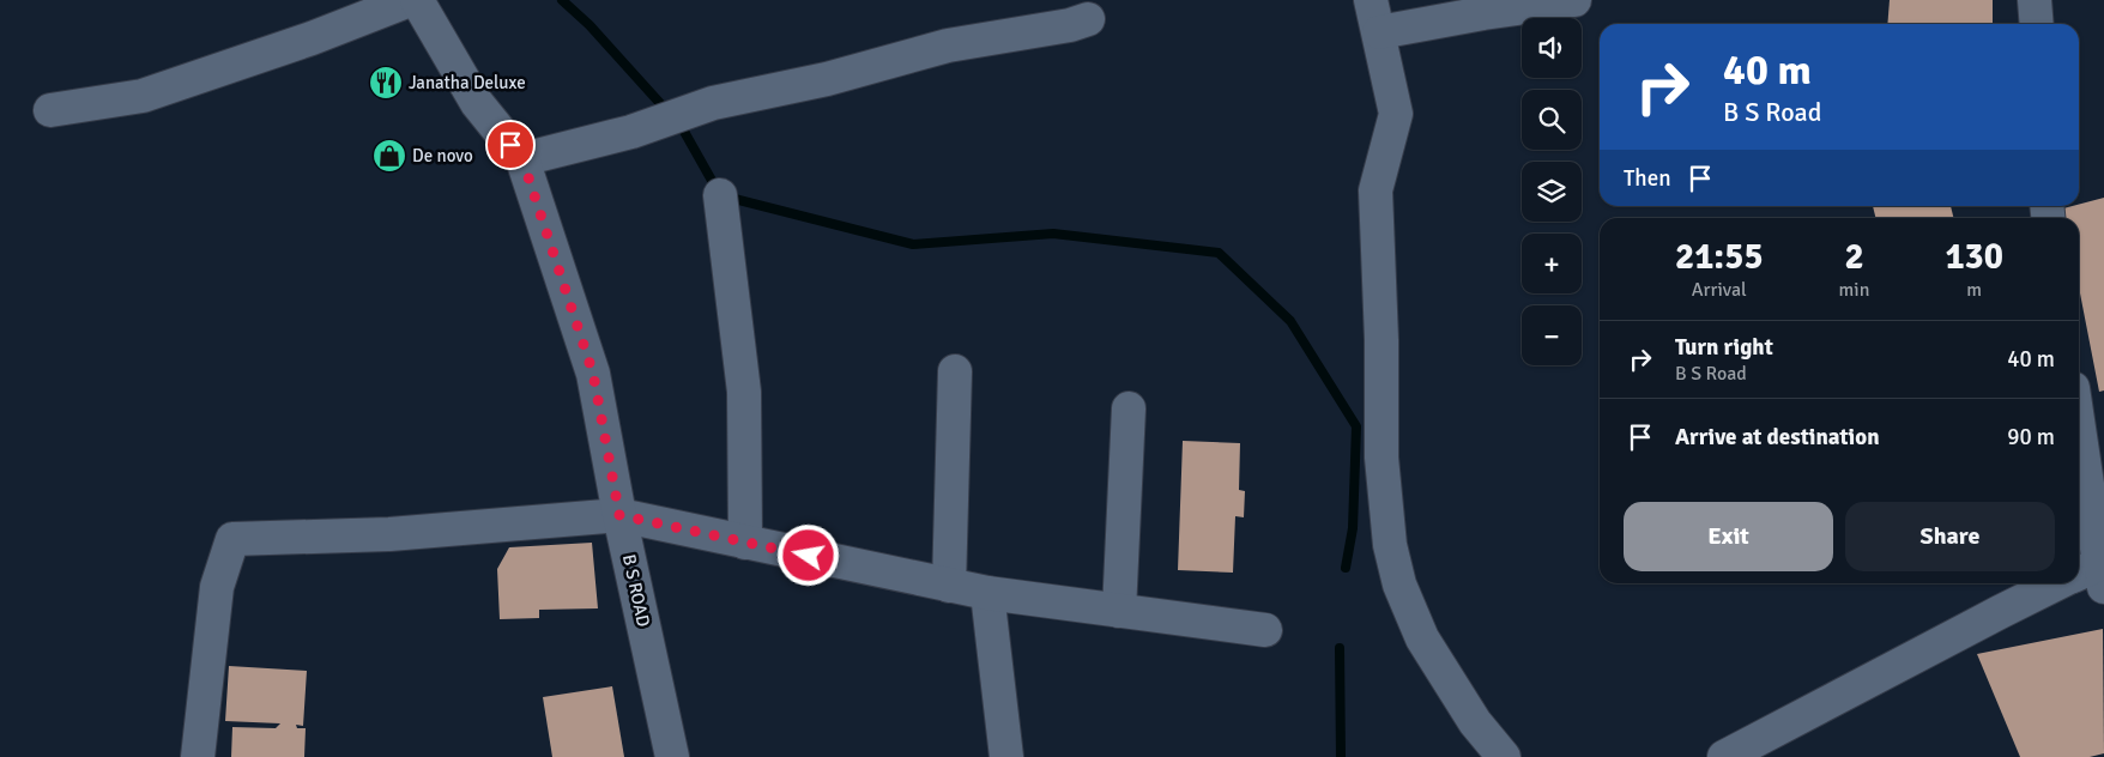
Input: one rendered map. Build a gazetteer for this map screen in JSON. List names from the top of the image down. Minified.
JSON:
{"streets":{"street":["B S ROAD"]},"places":{"restaurant":["Janatha Deluxe"],"shop":["De novo"]},"page":{"map_buttons":["+","−"],"turn":["40 m","B S Road"],"then":"Then","eta":["21:55","Arrival","2","min","130","m"],"list":[{"name":"Turn right","note":"B S Road","value":"40 m"},{"name":"Arrive at destination","value":"90 m"}],"buttons":["Exit","Share"]}}
